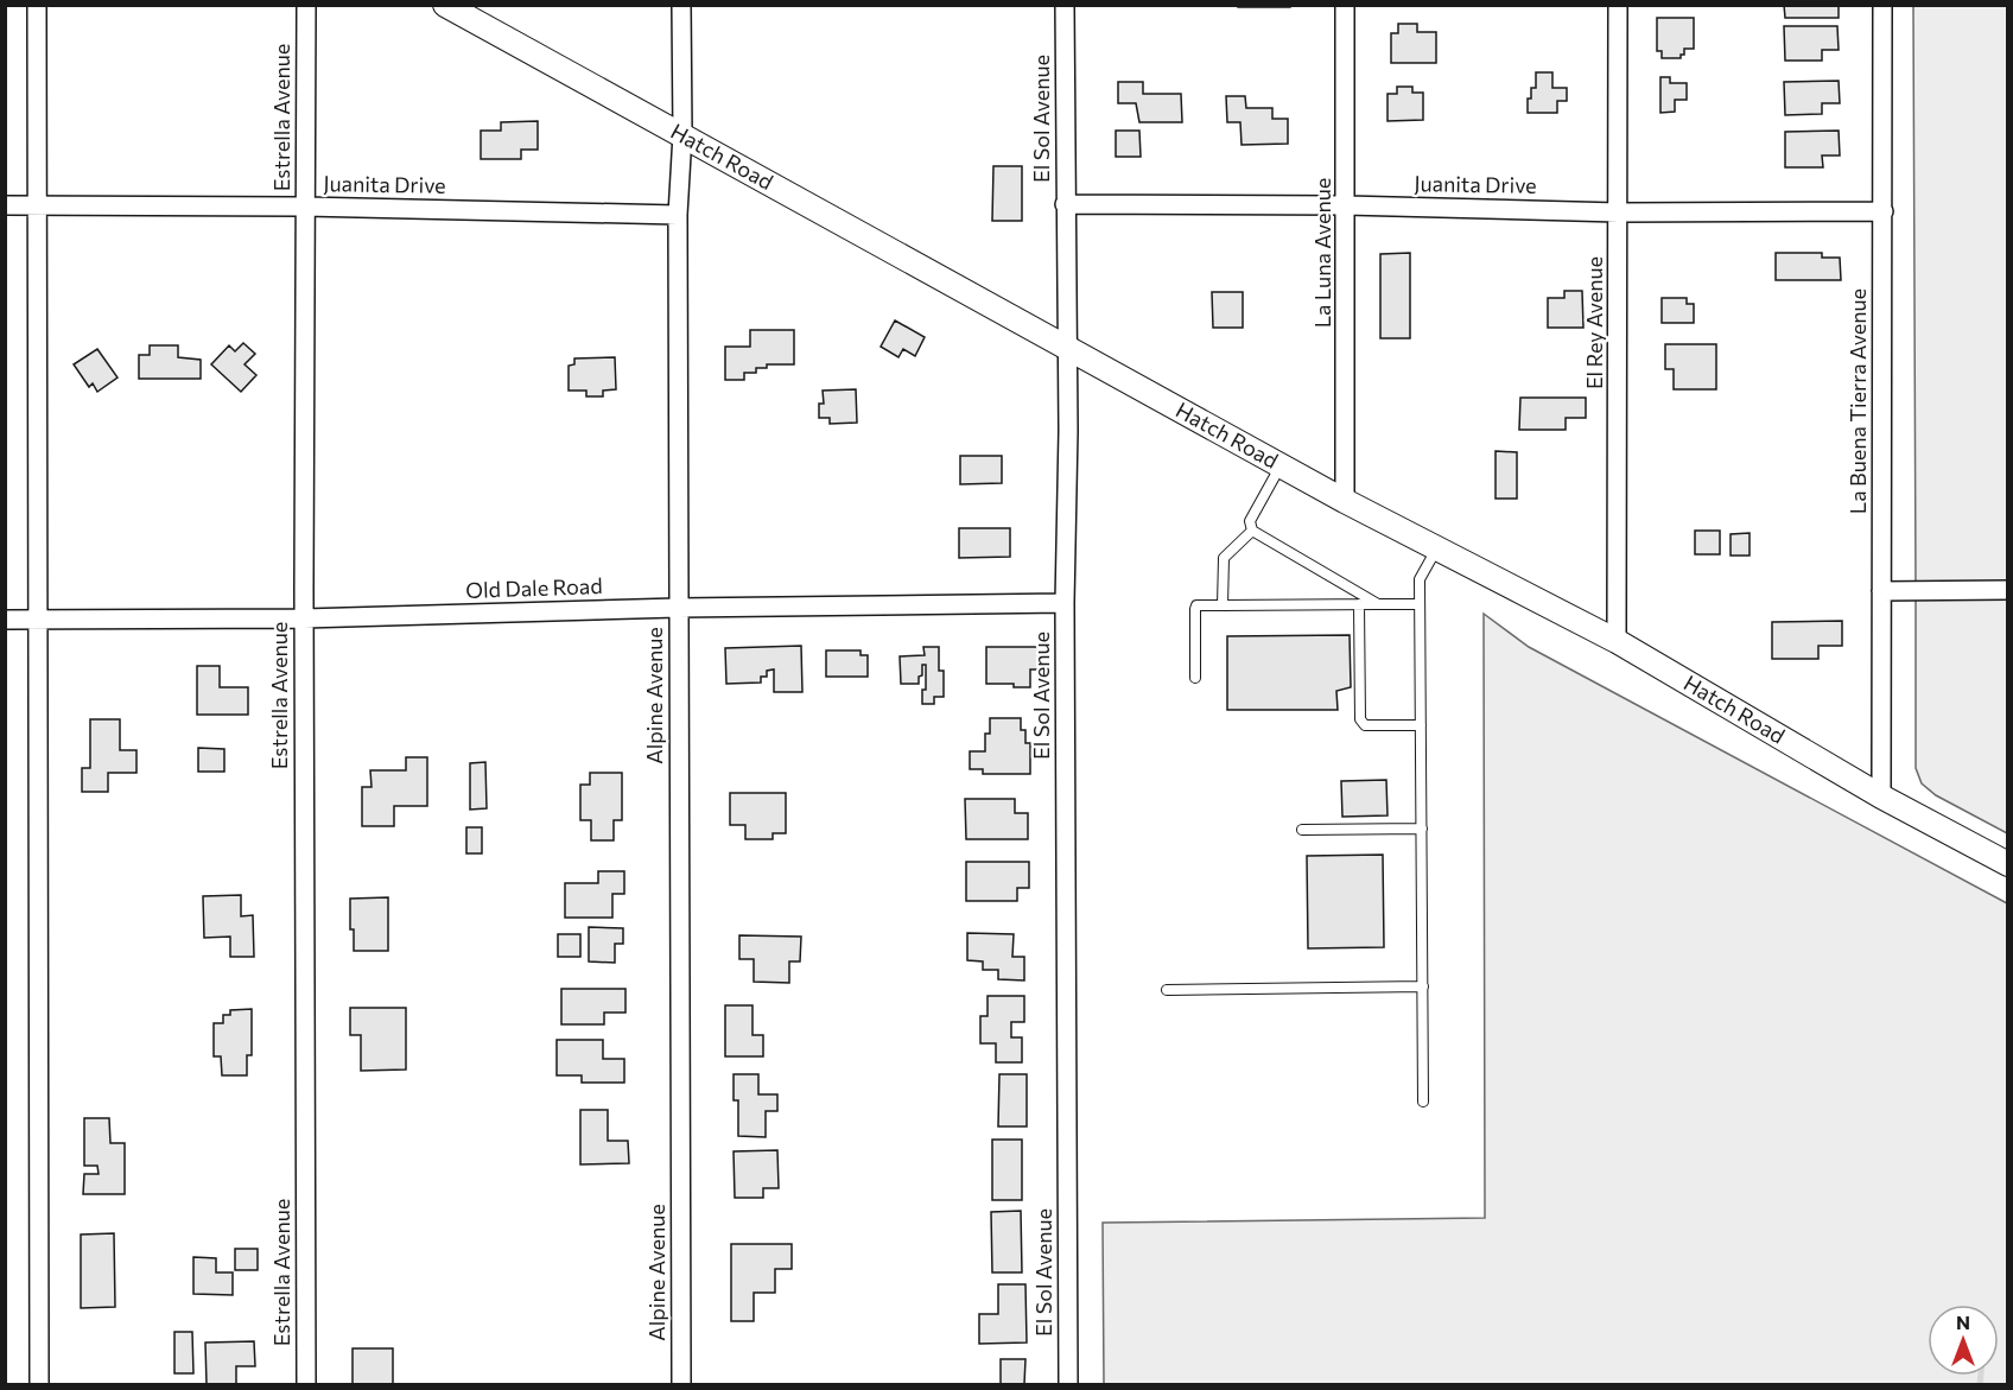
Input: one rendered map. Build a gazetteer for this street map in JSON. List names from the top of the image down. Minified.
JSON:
{"streets":{"street":["Estrella Avenue","El Sol Avenue","Hatch Road","Juanita Drive","La Luna Avenue","El Rey Avenue","La Buena Tierra Avenue","Old Dale Road","Alpine Avenue"]},"crossings":[["Estrella Avenue","Juanita Drive"],["Estrella Avenue","Old Dale Road"],["El Sol Avenue","Hatch Road"],["El Sol Avenue","Juanita Drive"],["El Sol Avenue","Old Dale Road"],["Hatch Road","La Luna Avenue"],["Hatch Road","El Rey Avenue"],["Hatch Road","La Buena Tierra Avenue"],["Hatch Road","Alpine Avenue"],["Juanita Drive","La Luna Avenue"],["Juanita Drive","El Rey Avenue"],["Juanita Drive","La Buena Tierra Avenue"],["Juanita Drive","Alpine Avenue"],["Old Dale Road","Alpine Avenue"]],"north":"top"}
